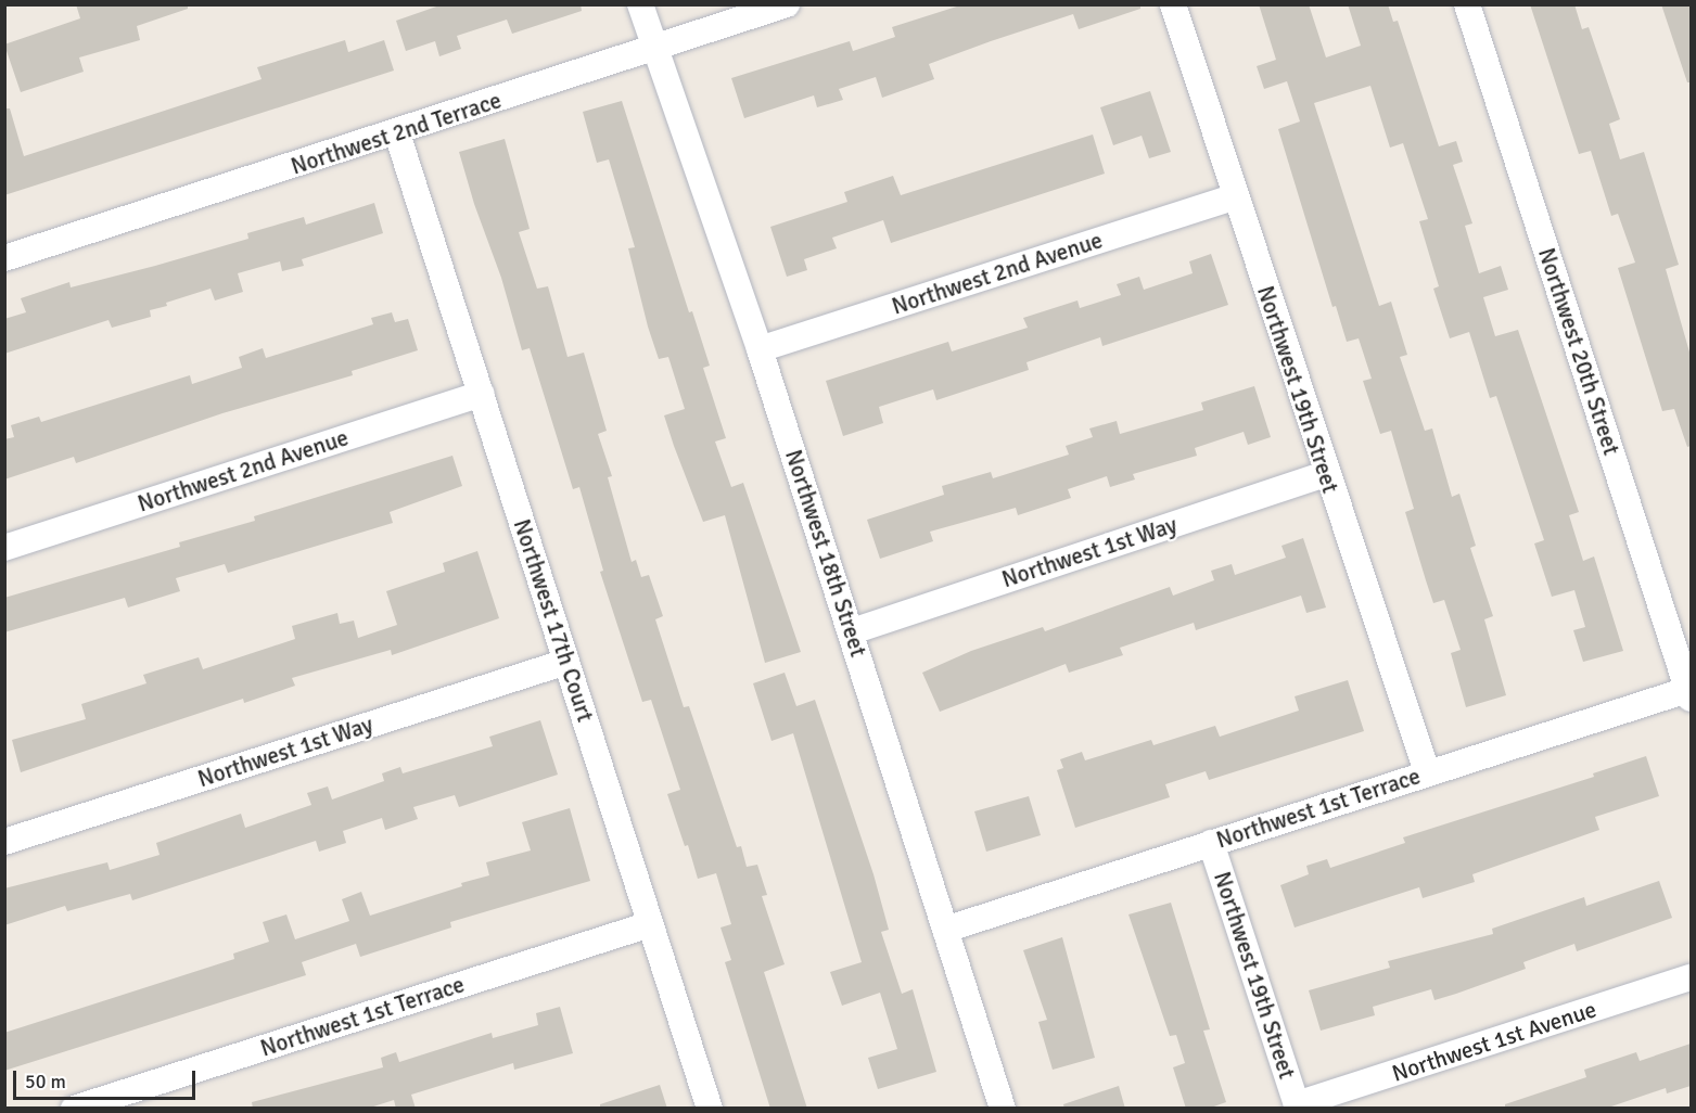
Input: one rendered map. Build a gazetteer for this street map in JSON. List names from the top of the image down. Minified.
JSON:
{"streets":{"street":["Northwest 2nd Terrace","Northwest 2nd Avenue","Northwest 20th Street","Northwest 19th Street","Northwest 1st Way","Northwest 18th Street","Northwest 17th Court","Northwest 1st Terrace","Northwest 1st Avenue"]},"crossings":[["Northwest 2nd Terrace","Northwest 18th Street"],["Northwest 2nd Terrace","Northwest 17th Court"],["Northwest 2nd Avenue","Northwest 19th Street"],["Northwest 2nd Avenue","Northwest 18th Street"],["Northwest 2nd Avenue","Northwest 17th Court"],["Northwest 20th Street","Northwest 1st Terrace"],["Northwest 19th Street","Northwest 1st Way"],["Northwest 19th Street","Northwest 1st Terrace"],["Northwest 19th Street","Northwest 1st Avenue"],["Northwest 1st Way","Northwest 18th Street"],["Northwest 1st Way","Northwest 17th Court"],["Northwest 18th Street","Northwest 1st Terrace"],["Northwest 17th Court","Northwest 1st Terrace"]],"scale_bar":"50 m"}
